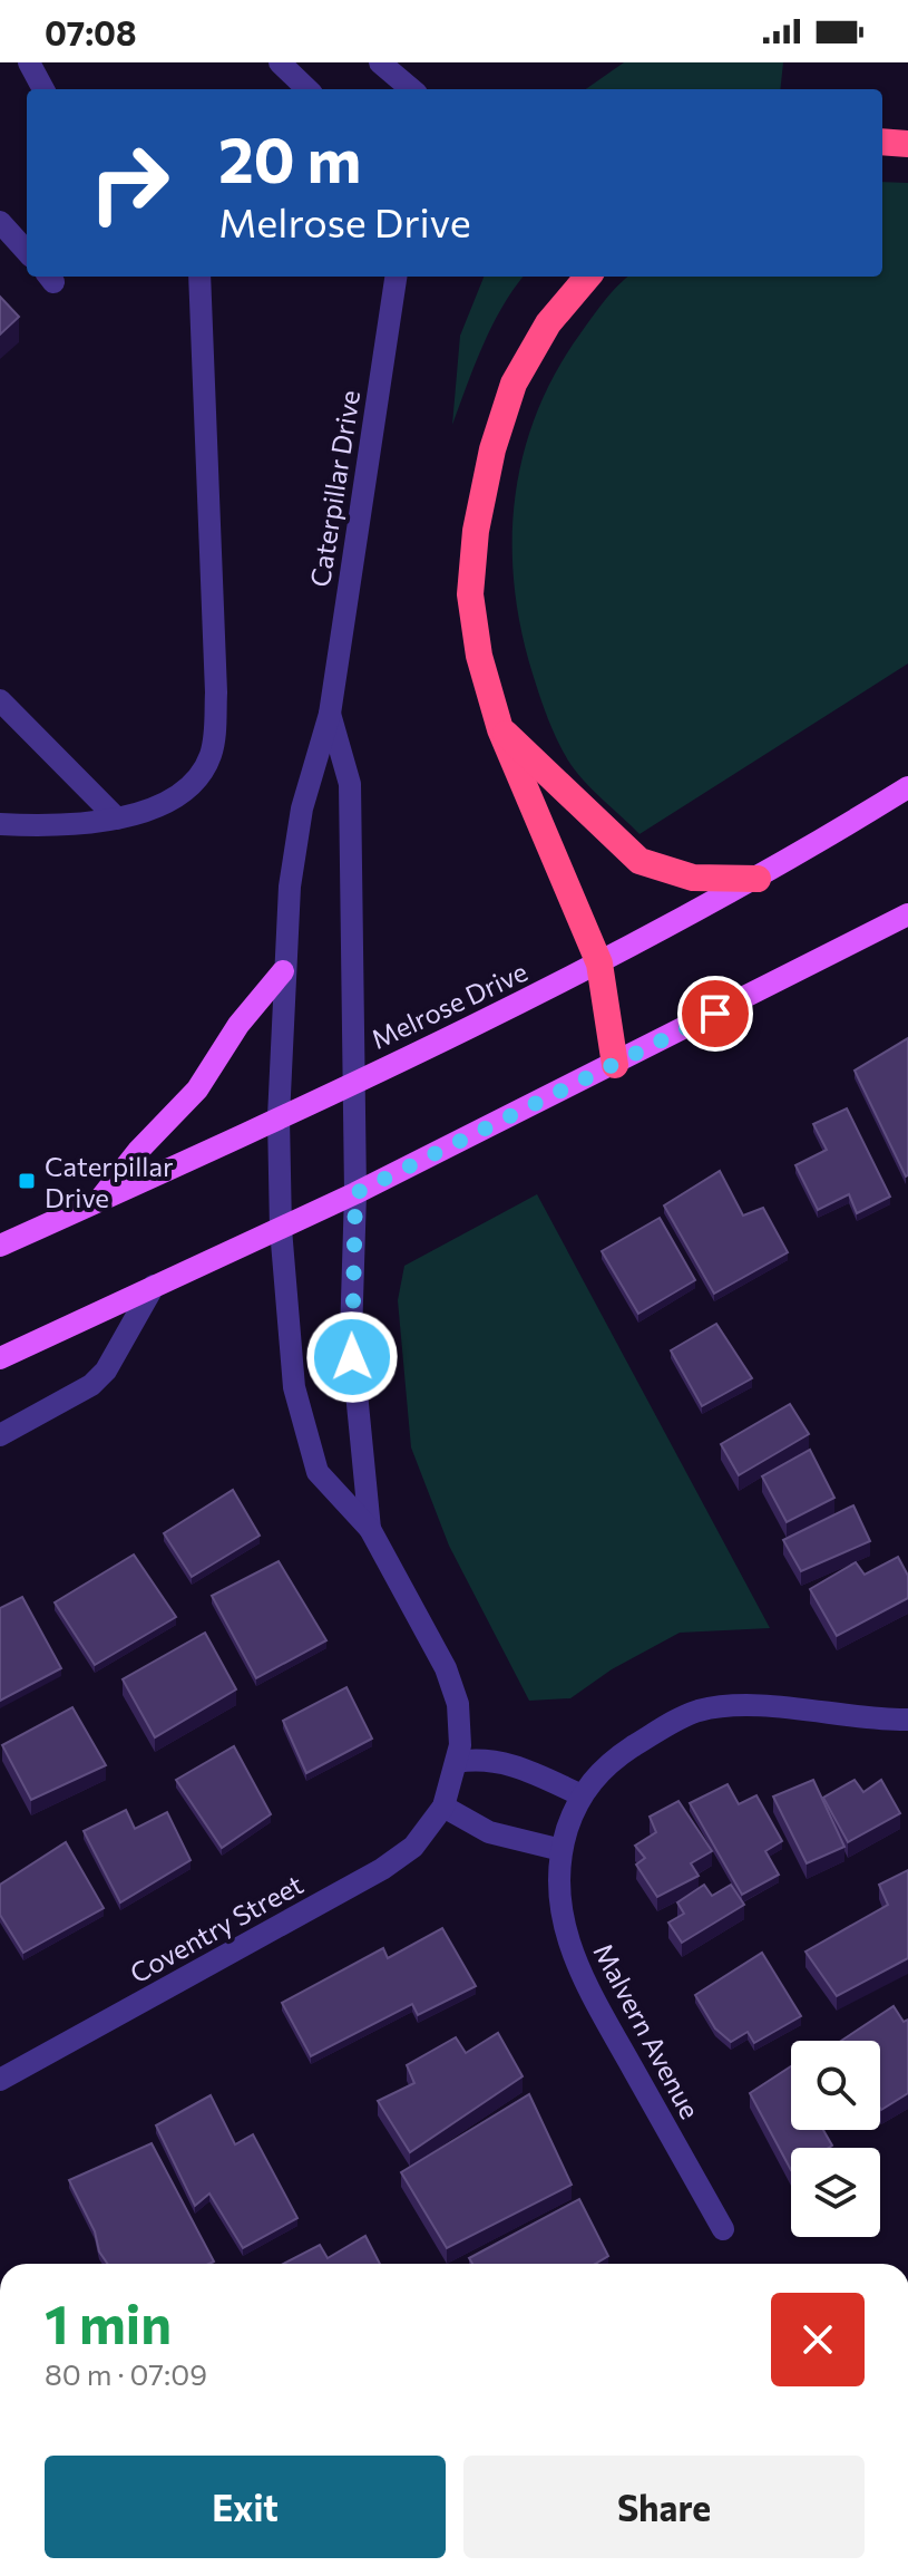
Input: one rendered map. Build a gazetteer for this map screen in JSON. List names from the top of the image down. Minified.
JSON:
{"streets":{"main road":["Melrose Drive"],"street":["Caterpillar Drive","Coventry Street","Malvern Avenue"]},"crossings":[["Caterpillar Drive","Melrose Drive"]],"places":{"transit":["Caterpillar Drive"]},"page":{"status":"07:08","turn":["20 m","Melrose Drive"],"heading":["1 min","80 m · 07:09"],"buttons":["Exit","Share"]}}
